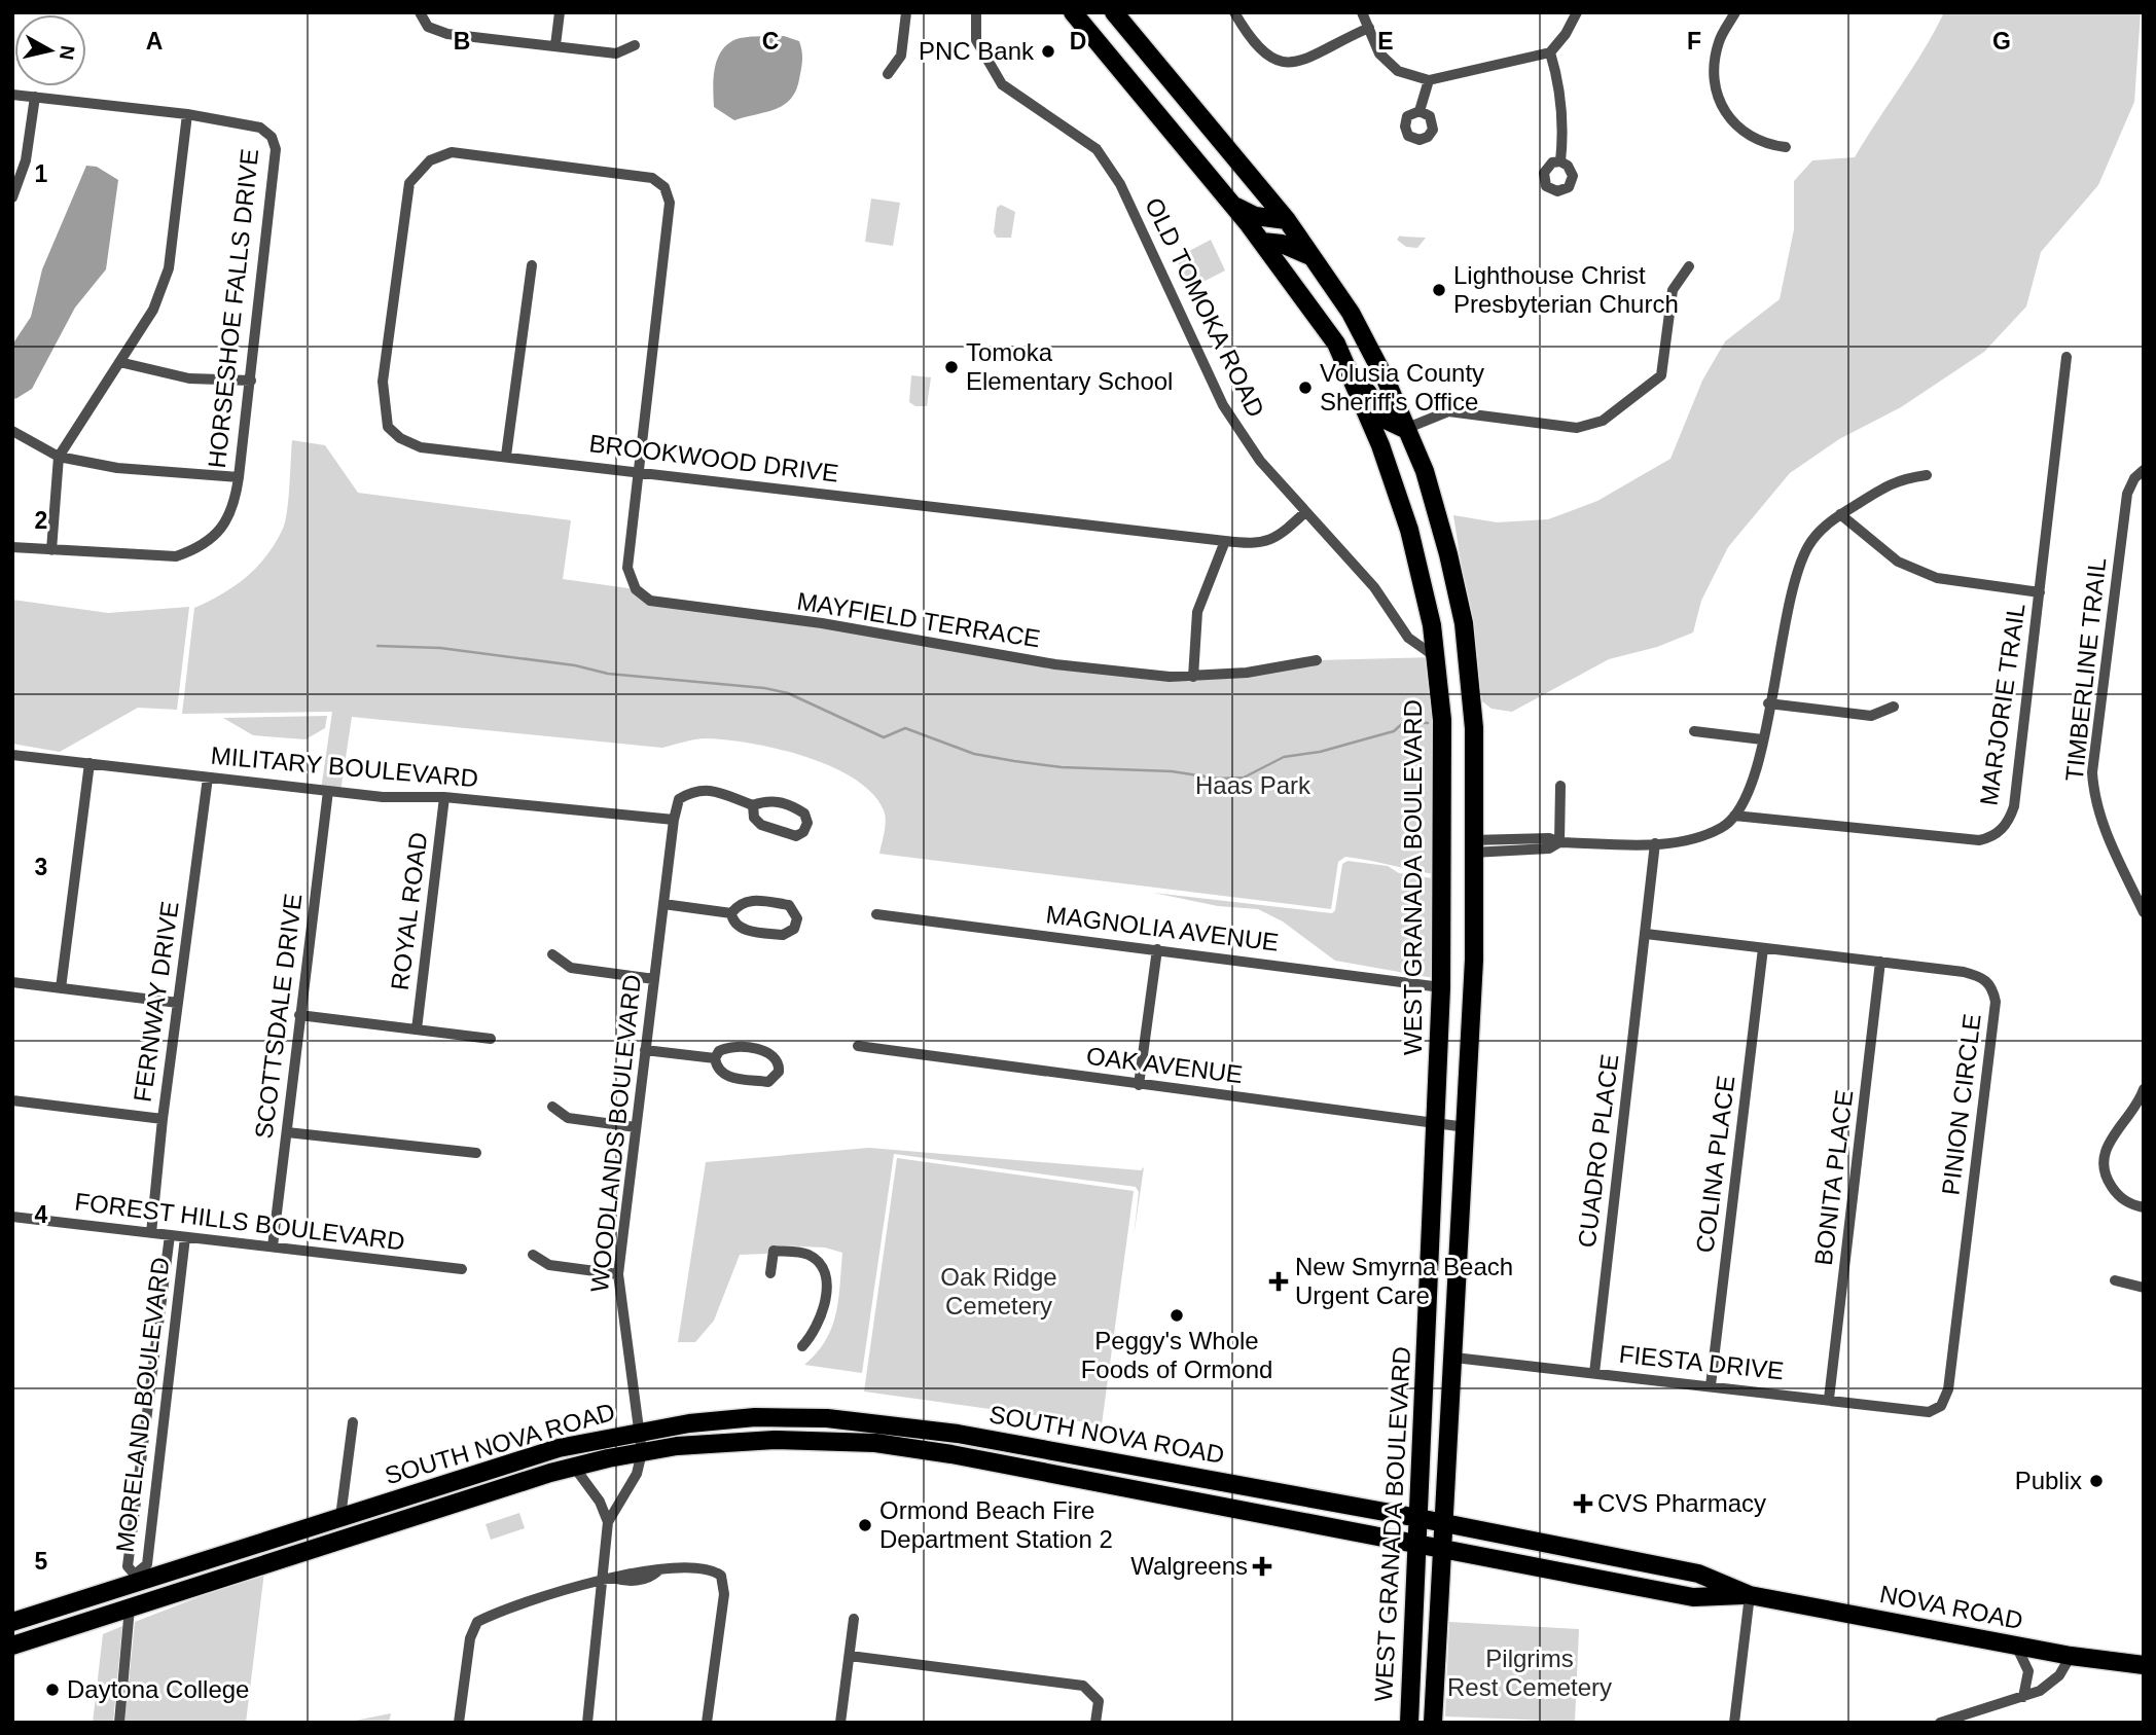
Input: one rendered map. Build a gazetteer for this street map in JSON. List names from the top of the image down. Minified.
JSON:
{"streets":{"main road":["WEST GRANADA BOULEVARD","SOUTH NOVA ROAD","NOVA ROAD"],"street":["OLD TOMOKA ROAD","HORSESHOE FALLS DRIVE","BROOKWOOD DRIVE","MAYFIELD TERRACE","TIMBERLINE TRAIL","MARJORIE TRAIL","MILITARY BOULEVARD","ROYAL ROAD","MAGNOLIA AVENUE","FERNWAY DRIVE","SCOTTSDALE DRIVE","OAK AVENUE","PINION CIRCLE","WOODLANDS BOULEVARD","CUADRO PLACE","COLINA PLACE","BONITA PLACE","FOREST HILLS BOULEVARD","FIESTA DRIVE","MORELAND BOULEVARD"]},"crossings":[["OLD TOMOKA ROAD","BROOKWOOD DRIVE"],["OLD TOMOKA ROAD","WEST GRANADA BOULEVARD"],["BROOKWOOD DRIVE","MAYFIELD TERRACE"],["MILITARY BOULEVARD","ROYAL ROAD"],["MILITARY BOULEVARD","FERNWAY DRIVE"],["MILITARY BOULEVARD","SCOTTSDALE DRIVE"],["MILITARY BOULEVARD","WOODLANDS BOULEVARD"],["WEST GRANADA BOULEVARD","MAGNOLIA AVENUE"],["WEST GRANADA BOULEVARD","OAK AVENUE"],["WEST GRANADA BOULEVARD","FIESTA DRIVE"],["WEST GRANADA BOULEVARD","SOUTH NOVA ROAD"],["WEST GRANADA BOULEVARD","NOVA ROAD"],["FERNWAY DRIVE","FOREST HILLS BOULEVARD"],["SCOTTSDALE DRIVE","FOREST HILLS BOULEVARD"],["PINION CIRCLE","CUADRO PLACE"],["PINION CIRCLE","COLINA PLACE"],["PINION CIRCLE","BONITA PLACE"],["PINION CIRCLE","FIESTA DRIVE"],["WOODLANDS BOULEVARD","SOUTH NOVA ROAD"],["CUADRO PLACE","FIESTA DRIVE"],["COLINA PLACE","FIESTA DRIVE"],["BONITA PLACE","FIESTA DRIVE"],["FOREST HILLS BOULEVARD","MORELAND BOULEVARD"],["MORELAND BOULEVARD","SOUTH NOVA ROAD"],["SOUTH NOVA ROAD","NOVA ROAD"]],"parks":["Haas Park","Oak Ridge Cemetery","Pilgrims Rest Cemetery"],"places":{"other":["PNC Bank","Lighthouse Christ Presbyterian Church","Tomoka Elementary School","Volusia County Sheriff's Office","Peggy's Whole Foods of Ormond","Publix","Ormond Beach Fire Department Station 2","Daytona College"],"health":["New Smyrna Beach Urgent Care","CVS Pharmacy","Walgreens"]},"north":"right","grid":{"columns":["A","B","C","D","E","F","G"],"rows":["1","2","3","4","5"]}}
